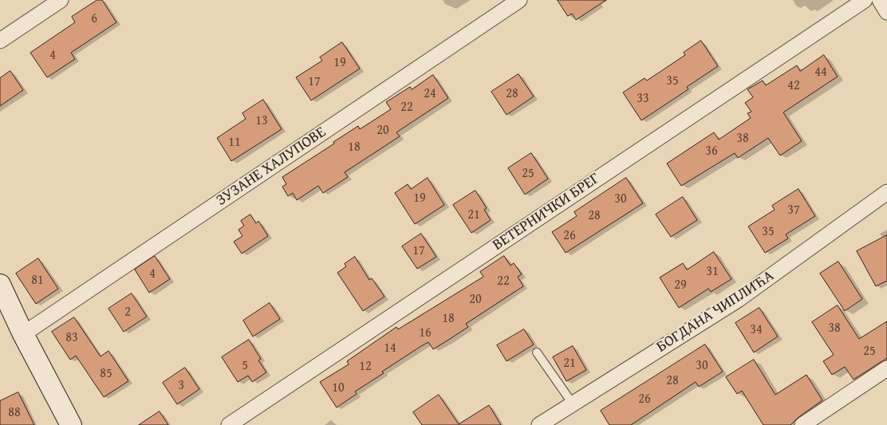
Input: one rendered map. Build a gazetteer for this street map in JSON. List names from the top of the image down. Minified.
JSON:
{"streets":{"street":["ЗУЗАНЕ ХАЛУПОВЕ","ВЕТЕРНИЧКИ БРЕГ","БОГДАНА ЧИПЛИЋА"]},"house_numbers":["6","4","19","44","35","17","42","24","28","33","22","13","20","38","11","18","36","25","19","30","37","21","28","35","26","17","31","4","81","22","29","20","2","18","38","34","16","83","14","25","21","5","30","12","85","28","3","10","26","88"]}
